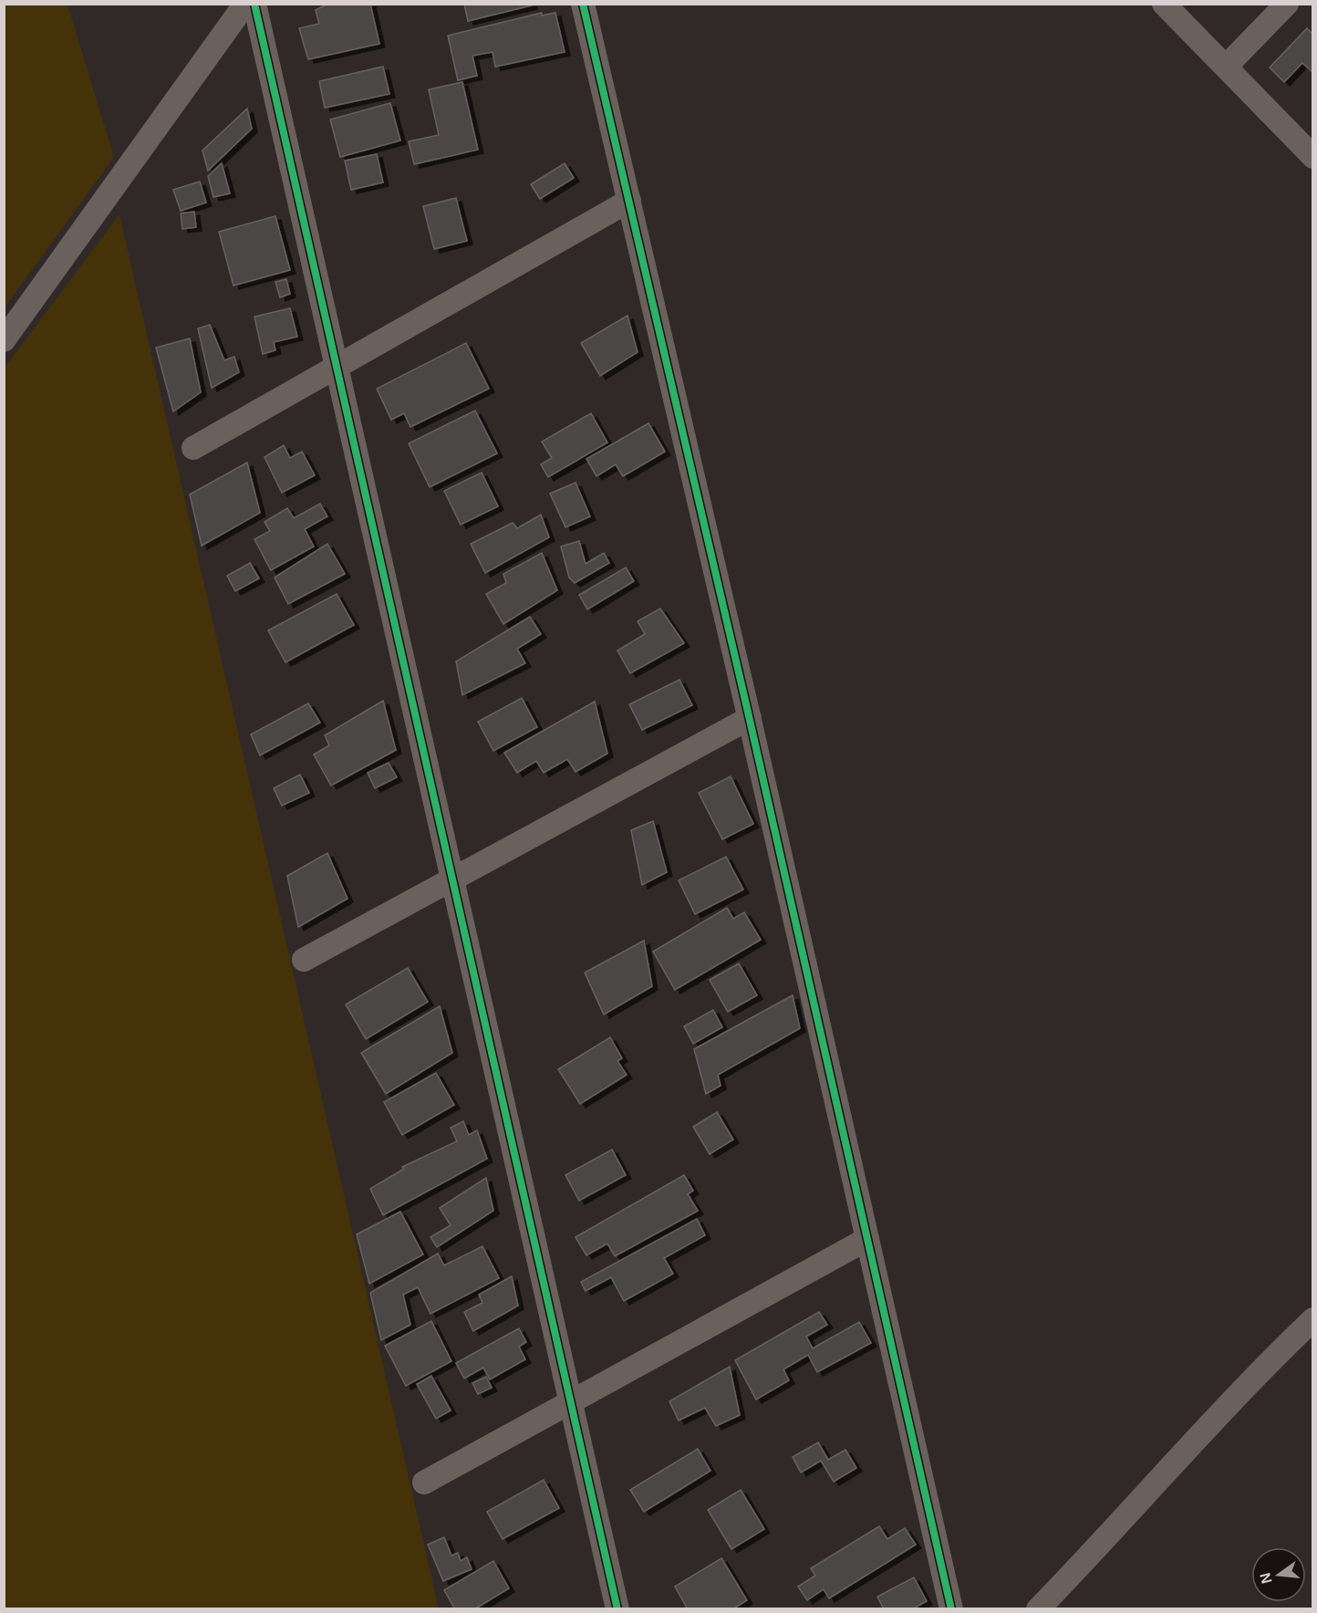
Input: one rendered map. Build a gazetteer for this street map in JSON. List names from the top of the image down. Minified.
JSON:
{"north":"left"}
